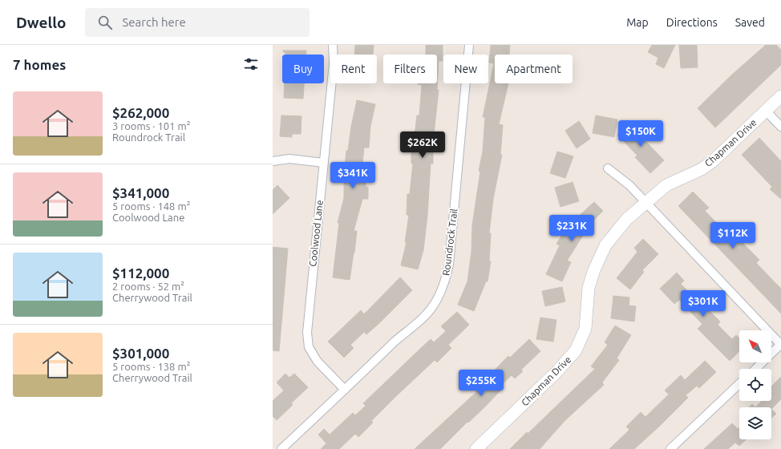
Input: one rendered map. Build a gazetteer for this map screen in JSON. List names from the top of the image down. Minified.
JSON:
{"streets":{"street":["Chapman Drive","Coolwood Lane","Roundrock Trail"]},"crossings":[["Coolwood Lane","Roundrock Trail"]],"north":"top left","page":{"header":"Dwello","search":"Search here","nav":["Map","Directions","Saved"],"heading":"7 homes","chip":["Buy","Rent","Filters","New","Apartment"],"list":[{"name":"$262,000","note":"3 rooms · 101 m² · Roundrock Trail"},{"name":"$341,000","note":"5 rooms · 148 m² · Coolwood Lane"},{"name":"$112,000","note":"2 rooms · 52 m² · Cherrywood Trail"},{"name":"$301,000","note":"5 rooms · 138 m² · Cherrywood Trail"}],"price":["$150K","$262K","$341K","$231K","$112K","$301K","$255K"]}}
